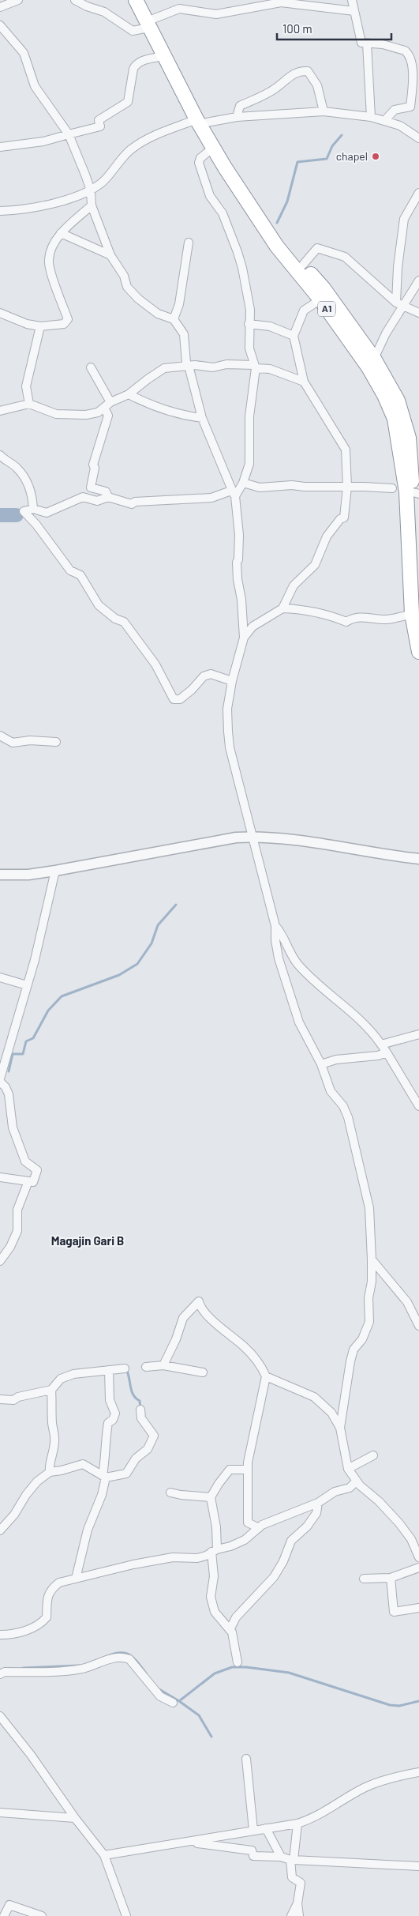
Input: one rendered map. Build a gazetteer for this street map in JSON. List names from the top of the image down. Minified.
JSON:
{"streets":{"highway":["A1"]},"districts":["Magajin Gari B"],"places":["chapel"],"scale_bar":"100 m"}
